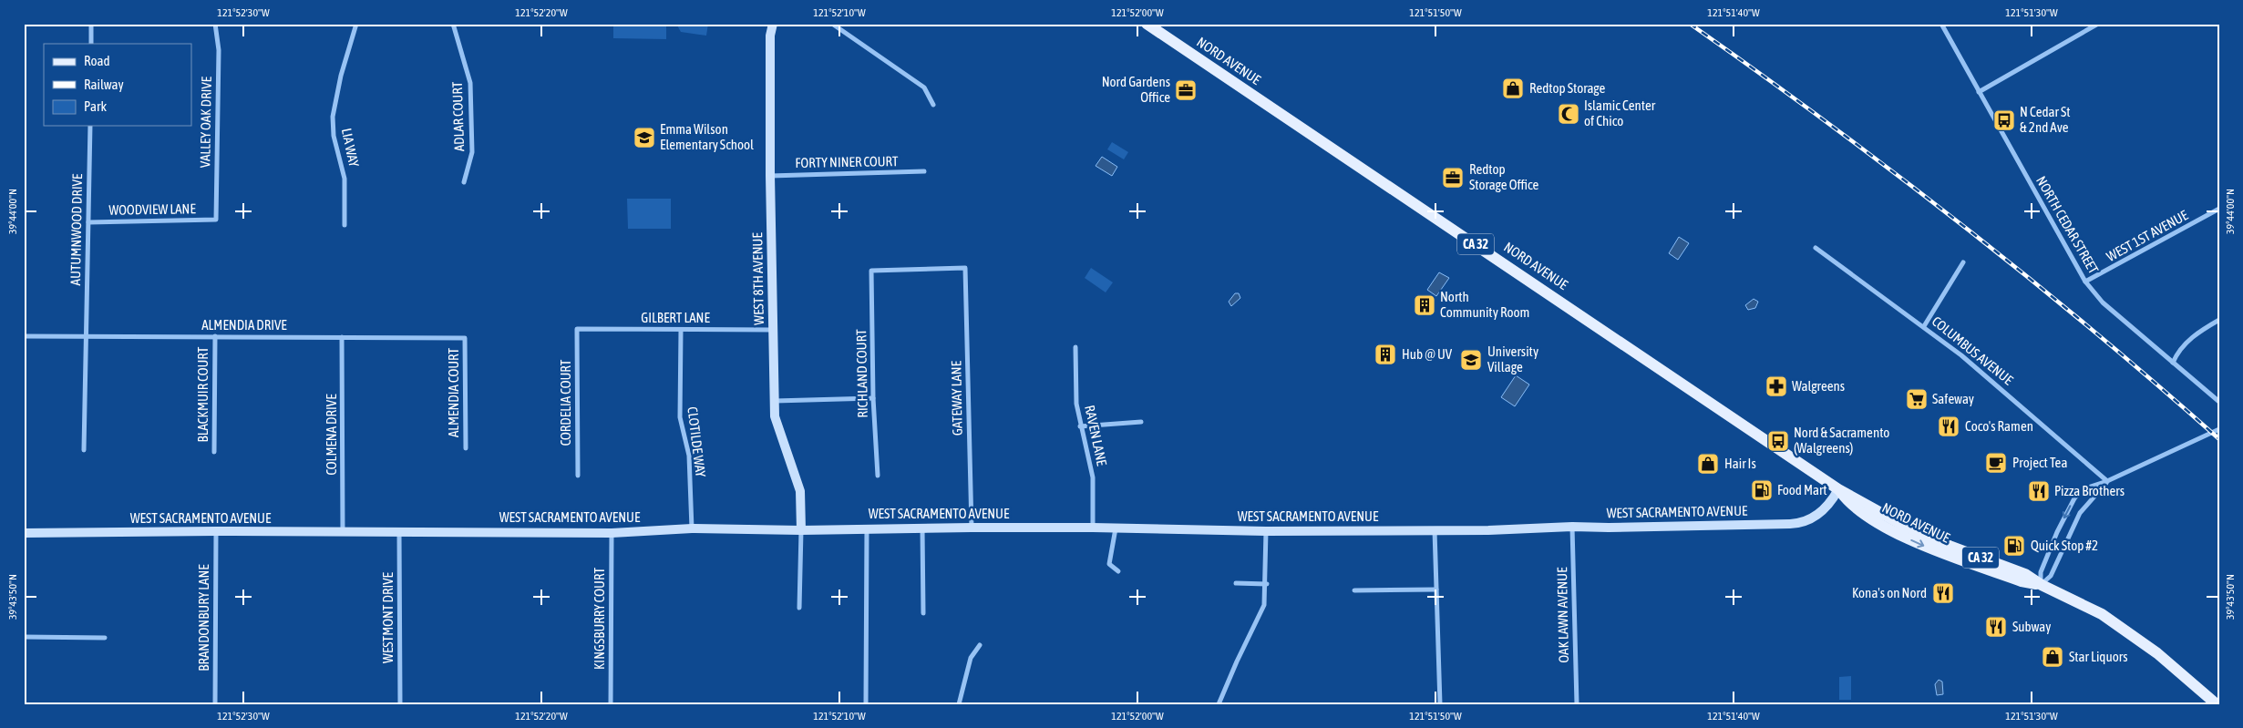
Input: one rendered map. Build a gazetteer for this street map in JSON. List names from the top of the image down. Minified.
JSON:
{"streets":{"main road":["NORD AVENUE","CA 32"],"street":["ADLAR COURT","VALLEY OAK DRIVE","LIA WAY","FORTY NINER COURT","WOODVIEW LANE","NORTH CEDAR STREET","AUTUMNWOOD DRIVE","WEST 1ST AVENUE","WEST 8TH AVENUE","GILBERT LANE","ALMENDIA DRIVE","COLUMBUS AVENUE","RICHLAND COURT","ALMENDIA COURT","BLACKMUIR COURT","GATEWAY LANE","CORDELIA COURT","COLMENA DRIVE","RAVEN LANE","CLOTILDE WAY","WEST SACRAMENTO AVENUE","OAK LAWN AVENUE","BRANDONBURY LANE","WESTMONT DRIVE","KINGSBURRY COURT"]},"crossings":[["NORD AVENUE","WEST SACRAMENTO AVENUE"],["VALLEY OAK DRIVE","WOODVIEW LANE"],["FORTY NINER COURT","WEST 8TH AVENUE"],["WOODVIEW LANE","AUTUMNWOOD DRIVE"],["NORTH CEDAR STREET","WEST 1ST AVENUE"],["AUTUMNWOOD DRIVE","ALMENDIA DRIVE"],["WEST 8TH AVENUE","GILBERT LANE"],["WEST 8TH AVENUE","WEST SACRAMENTO AVENUE"],["GILBERT LANE","CORDELIA COURT"],["GILBERT LANE","CLOTILDE WAY"],["ALMENDIA DRIVE","ALMENDIA COURT"],["ALMENDIA DRIVE","BLACKMUIR COURT"],["ALMENDIA DRIVE","COLMENA DRIVE"],["RICHLAND COURT","GATEWAY LANE"],["GATEWAY LANE","WEST SACRAMENTO AVENUE"],["COLMENA DRIVE","WEST SACRAMENTO AVENUE"],["RAVEN LANE","WEST SACRAMENTO AVENUE"],["CLOTILDE WAY","WEST SACRAMENTO AVENUE"],["WEST SACRAMENTO AVENUE","OAK LAWN AVENUE"],["WEST SACRAMENTO AVENUE","BRANDONBURY LANE"],["WEST SACRAMENTO AVENUE","WESTMONT DRIVE"],["WEST SACRAMENTO AVENUE","KINGSBURRY COURT"]],"places":{"shop":["Redtop Storage","Hair Is","Star Liquors"],"office":["Nord Gardens Office","Redtop Storage Office"],"mosque":["Islamic Center of Chico"],"bus stop":["N Cedar St & 2nd Ave","Nord & Sacramento (Walgreens)"],"school or university":["Emma Wilson Elementary School","University Village"],"building":["North Community Room","Hub @ UV"],"pharmacy":["Walgreens"],"supermarket":["Safeway"],"restaurant":["Coco's Ramen","Pizza Brothers","Kona's on Nord","Subway"],"cafe":["Project Tea"],"fuel station":["Food Mart","Quick Stop #2"]},"legend":["Road","Railway","Park"],"coordinates":["121°52'30\"W","121°52'20\"W","121°52'10\"W","121°52'00\"W","121°51'50\"W","121°51'40\"W","121°51'30\"W","39°44'00\"N","39°43'50\"N"]}
